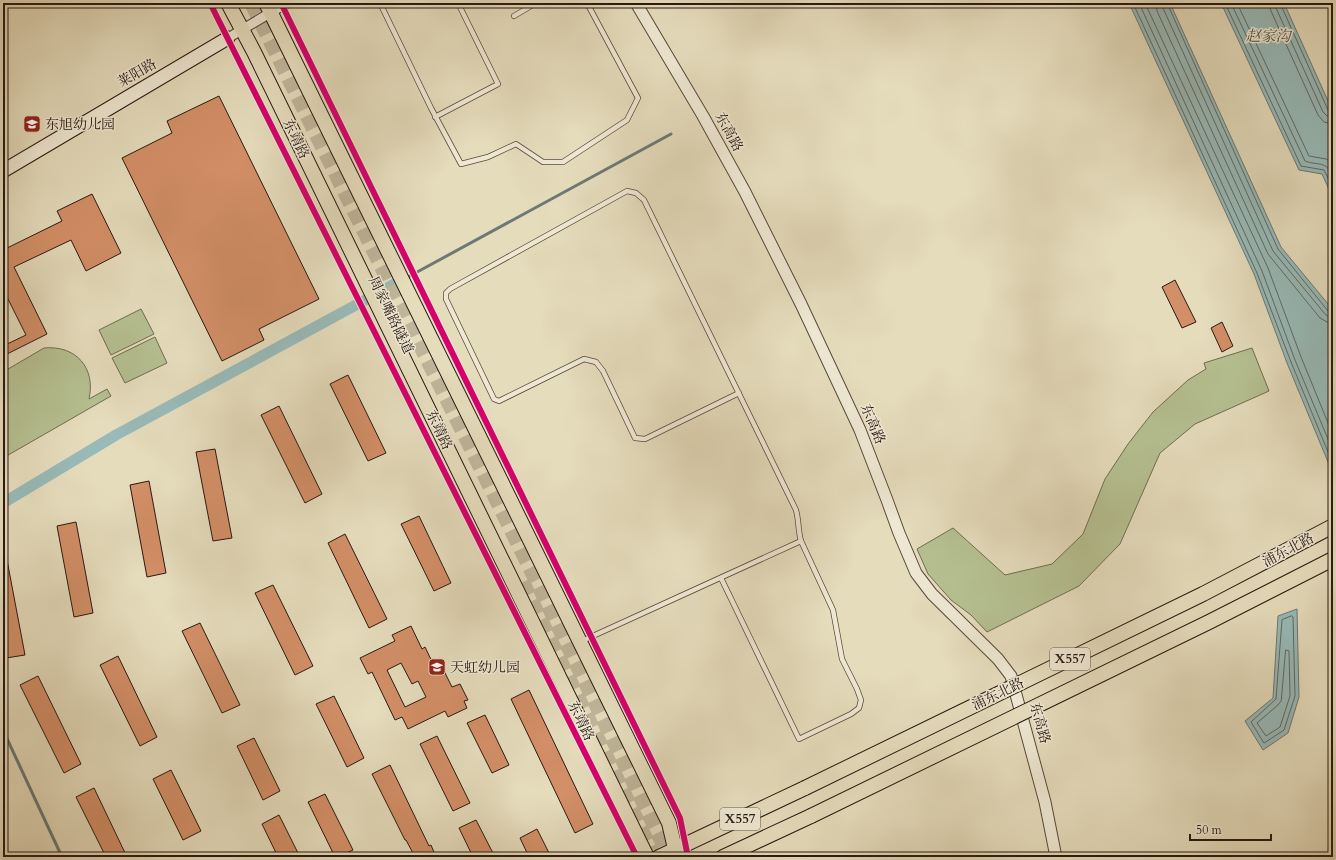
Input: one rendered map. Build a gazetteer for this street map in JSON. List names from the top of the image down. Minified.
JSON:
{"streets":{"main road":["莱阳路","东靖路","周家嘴路隧道","浦东北路","X557"],"street":["东高路"]},"crossings":[["莱阳路","东靖路"],["东靖路","周家嘴路隧道"]],"water":["赵家沟"],"places":{"school or university":["东旭幼儿园","天虹幼儿园"]},"scale_bar":"50 m"}
